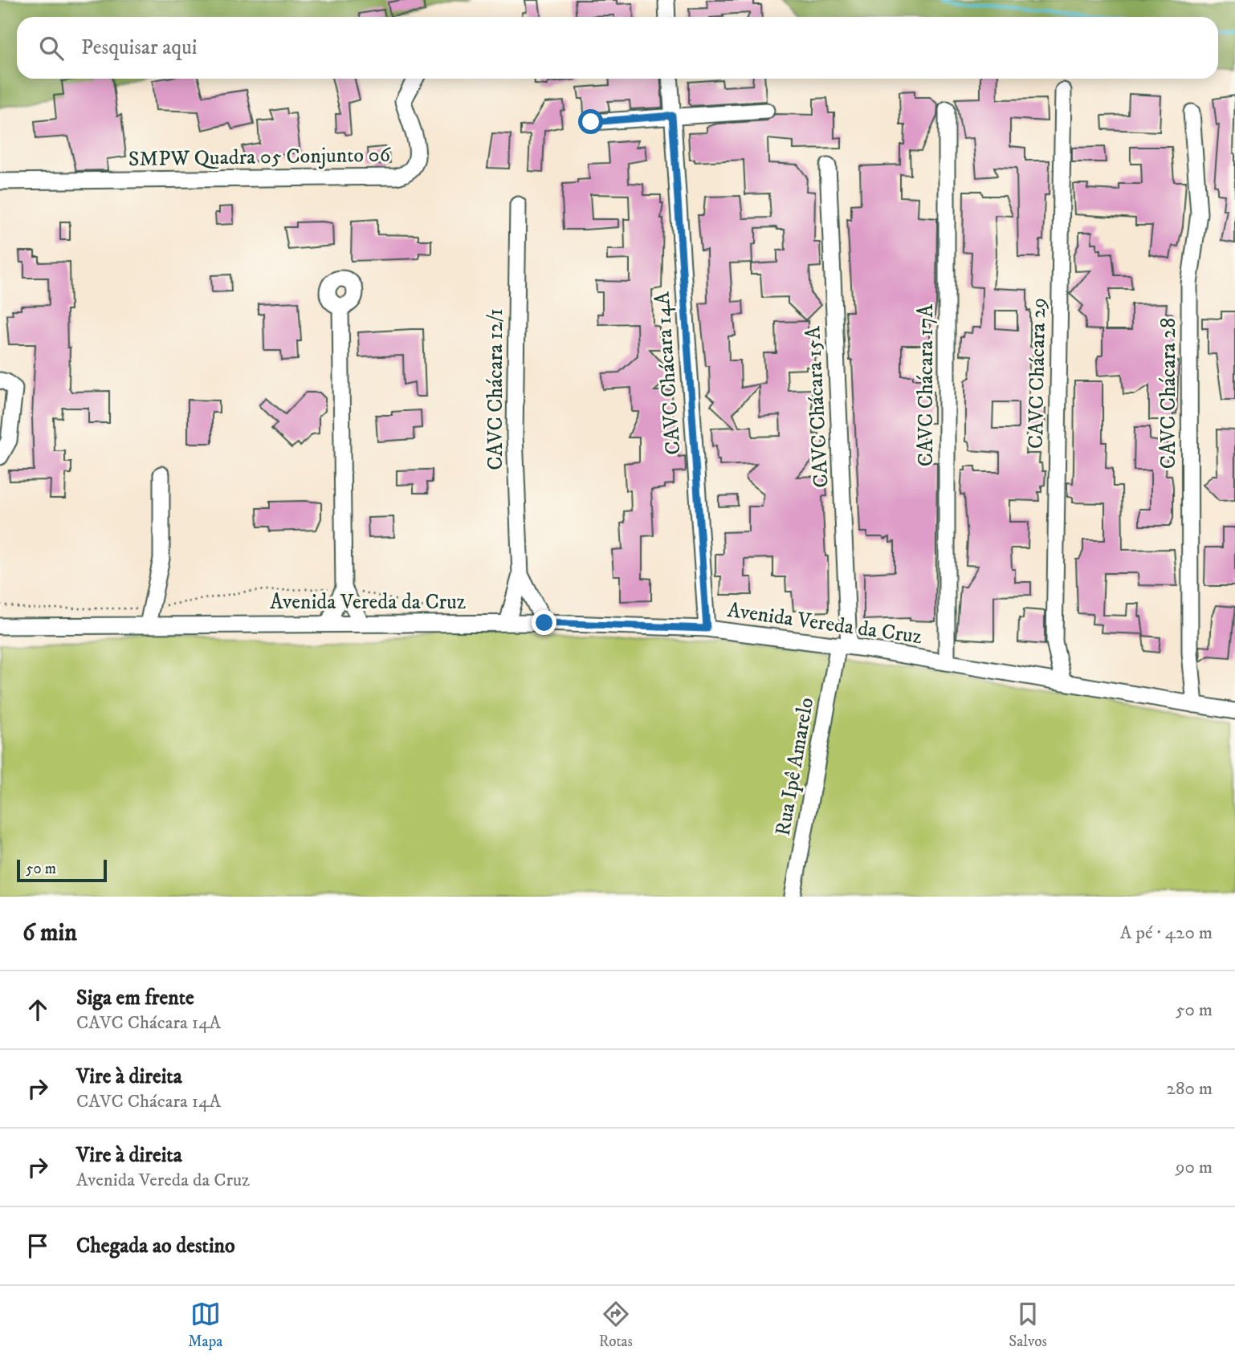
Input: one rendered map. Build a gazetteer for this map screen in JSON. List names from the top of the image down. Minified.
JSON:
{"streets":{"street":["SMPW Quadra 05 Conjunto 06","CAVC Chácara 14A","CAVC Chácara 29","CAVC Chácara 17A","CAVC Chácara 12/1","CAVC Chácara 28","CAVC Chácara 15A","Avenida Vereda da Cruz","Rua Ipê Amarelo"]},"crossings":[["CAVC Chácara 14A","Avenida Vereda da Cruz"],["CAVC Chácara 29","Avenida Vereda da Cruz"],["CAVC Chácara 17A","Avenida Vereda da Cruz"],["CAVC Chácara 12/1","Avenida Vereda da Cruz"],["CAVC Chácara 28","Avenida Vereda da Cruz"],["CAVC Chácara 15A","Avenida Vereda da Cruz"],["CAVC Chácara 15A","Rua Ipê Amarelo"],["Avenida Vereda da Cruz","Rua Ipê Amarelo"]],"scale_bar":"50 m","page":{"search":"Pesquisar aqui","scale":"50 m","heading":["6 min","A pé · 420 m"],"list":[["Siga em frente","CAVC Chácara 14A","50 m"],["Vire à direita","CAVC Chácara 14A","280 m"],["Vire à direita","Avenida Vereda da Cruz","90 m"],"Chegada ao destino"],"nav":["Mapa","Rotas","Salvos"]}}
